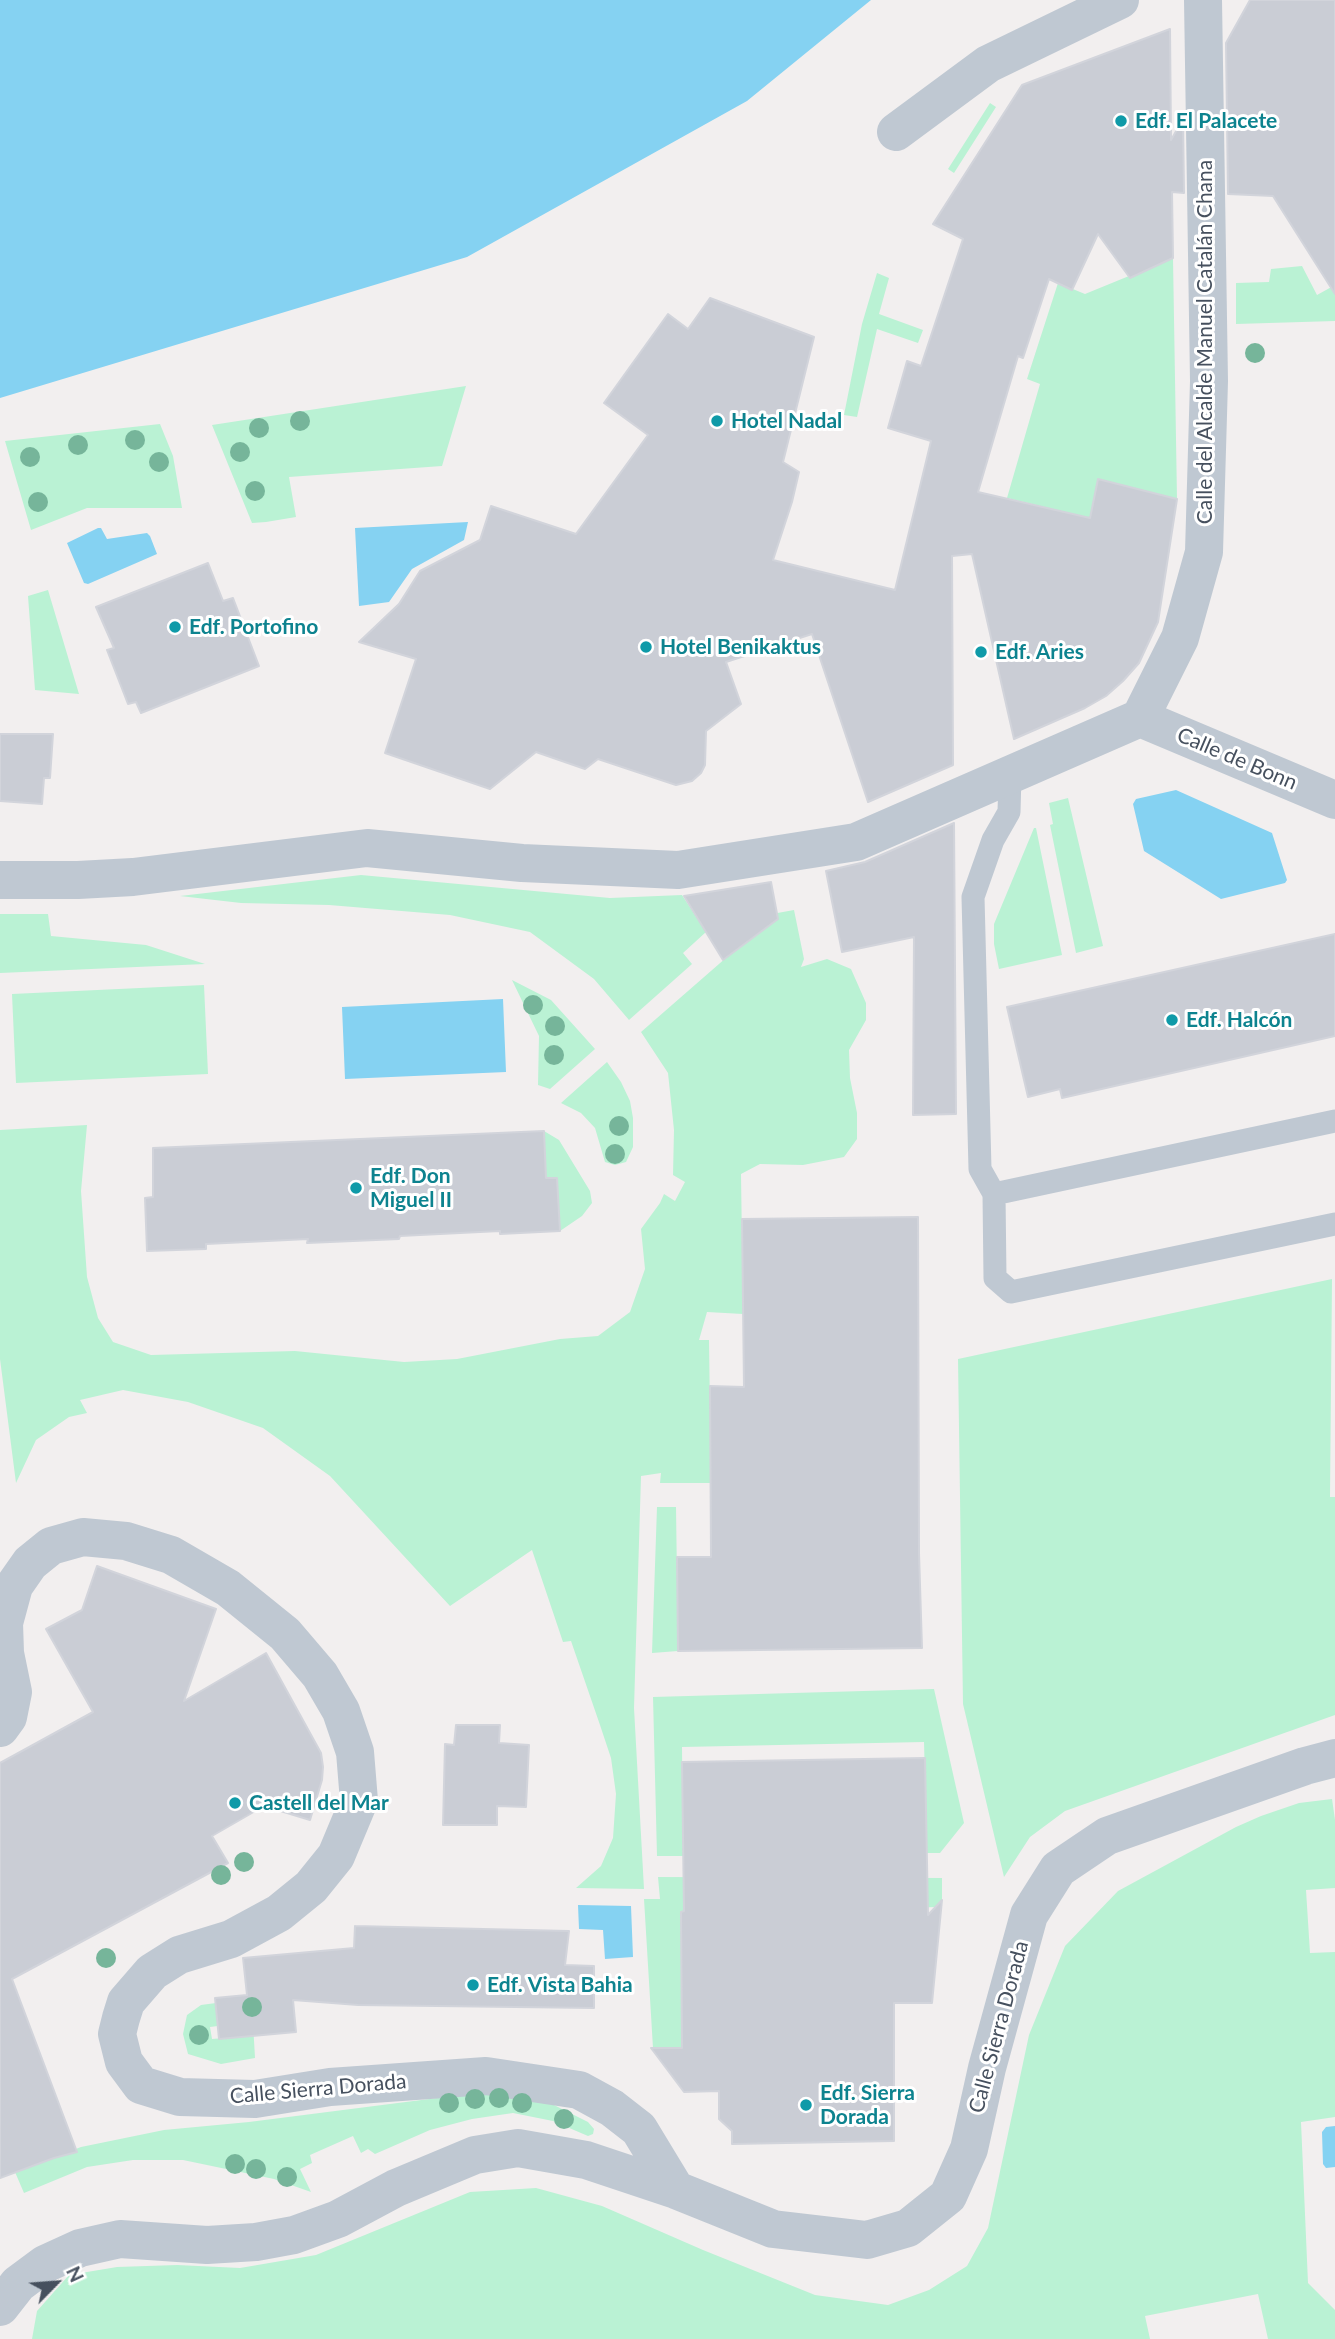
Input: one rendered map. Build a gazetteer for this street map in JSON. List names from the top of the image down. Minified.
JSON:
{"streets":{"street":["Calle del Alcalde Manuel Catalán Chana","Calle de Bonn","Calle Sierra Dorada"]},"crossings":[["Calle del Alcalde Manuel Catalán Chana","Calle de Bonn"]],"places":["Edf. El Palacete","Hotel Nadal","Edf. Portofino","Hotel Benikaktus","Edf. Aries","Edf. Halcón","Edf. Don Miguel II","Castell del Mar","Edf. Vista Bahia","Edf. Sierra Dorada"],"north":"top right"}
